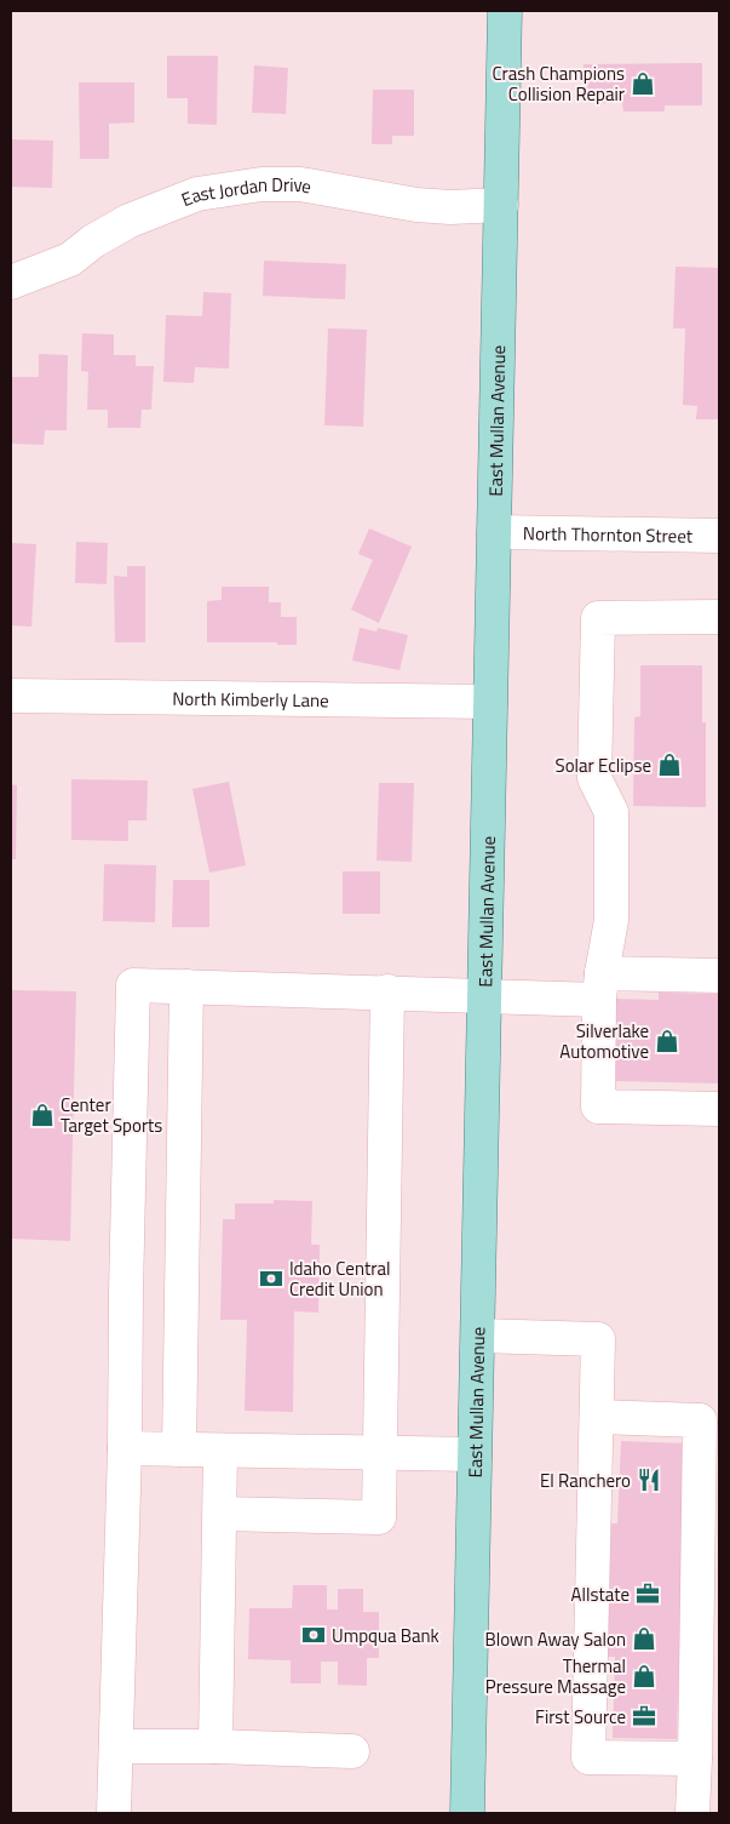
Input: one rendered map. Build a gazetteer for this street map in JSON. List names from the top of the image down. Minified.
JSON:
{"streets":{"main road":["East Mullan Avenue"],"street":["East Jordan Drive","North Thornton Street","North Kimberly Lane"]},"crossings":[["East Jordan Drive","East Mullan Avenue"],["East Mullan Avenue","North Thornton Street"],["East Mullan Avenue","North Kimberly Lane"]],"places":{"shop":["Crash Champions Collision Repair","Solar Eclipse","Silverlake Automotive","Center Target Sports","Blown Away Salon","Thermal Pressure Massage"],"bank":["Idaho Central Credit Union","Umpqua Bank"],"restaurant":["El Ranchero"],"office":["Allstate","First Source"]}}
